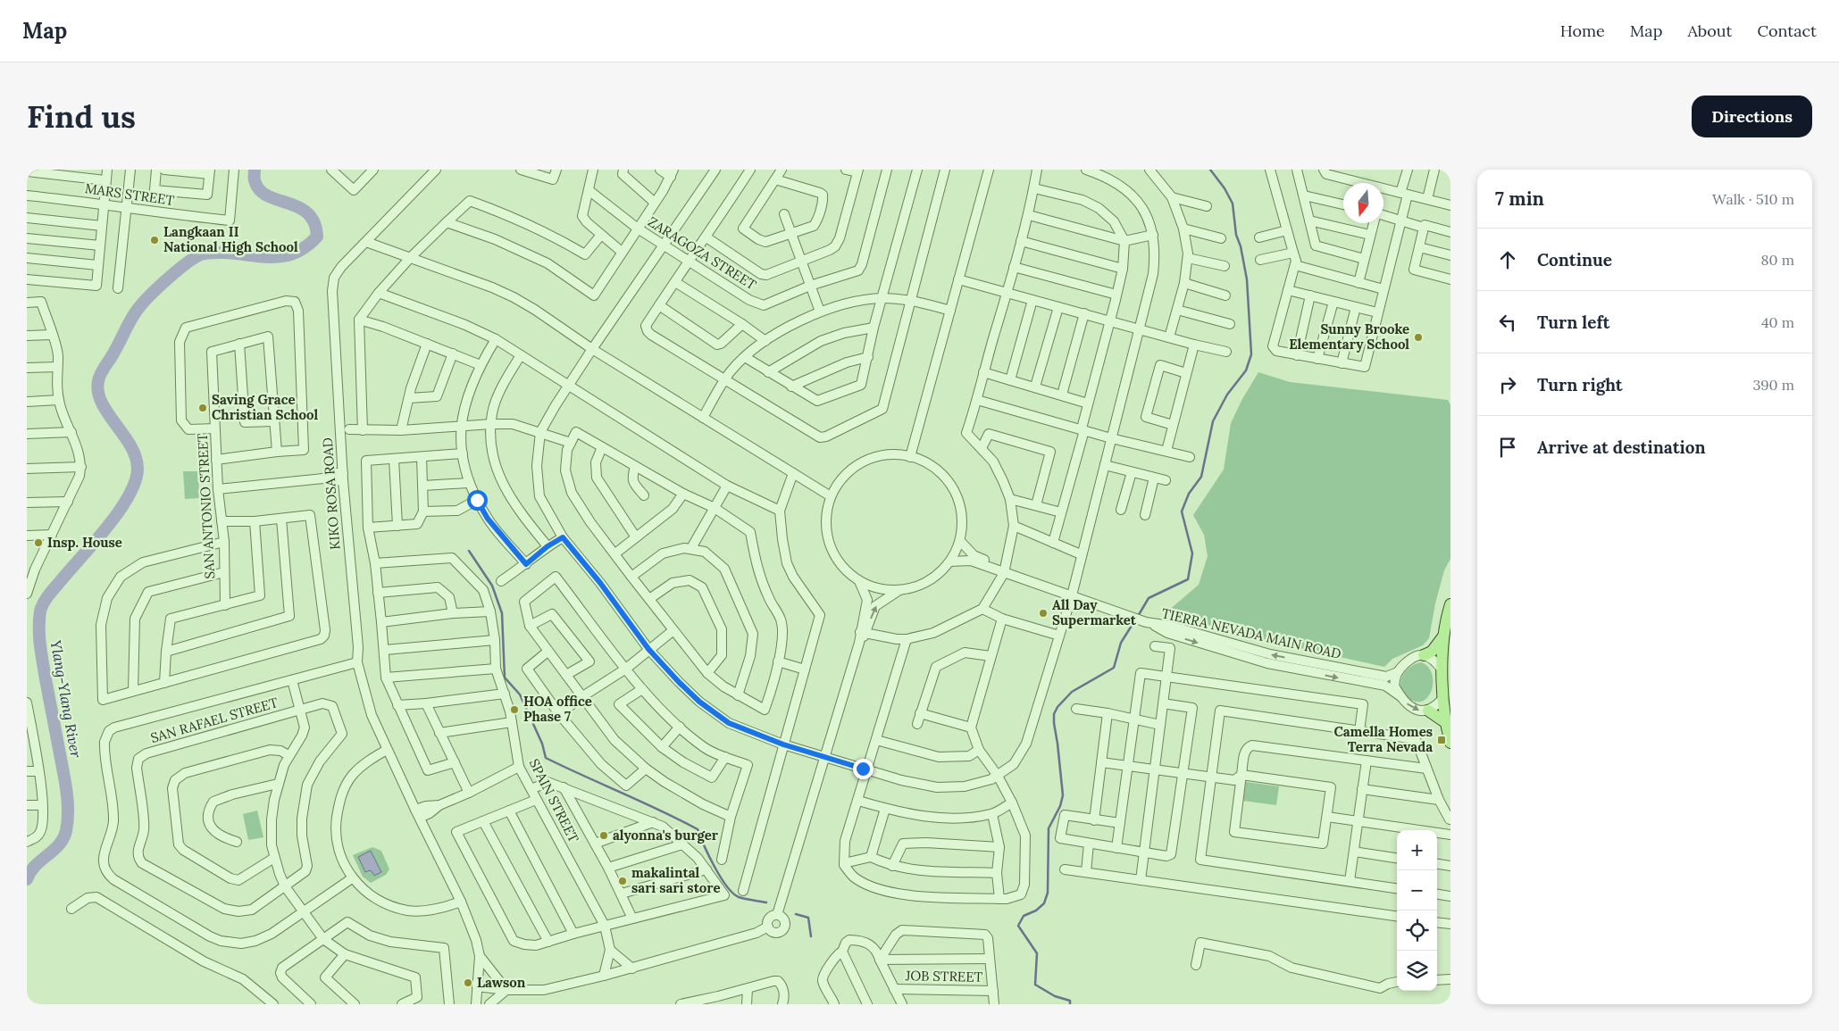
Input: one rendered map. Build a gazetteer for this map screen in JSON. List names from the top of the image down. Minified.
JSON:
{"streets":{"street":["MARS STREET","ZARAGOZA STREET","KIKO ROSA ROAD","SAN ANTONIO STREET","TIERRA NEVADA MAIN ROAD","SAN RAFAEL STREET","SPAIN STREET","JOB STREET"]},"water":["Ylang-Ylang River"],"places":{"other":["Langkaan II National High School","Sunny Brooke Elementary School","Saving Grace Christian School","Insp. House","All Day Supermarket","HOA office Phase 7","alyonna's burger","makalintal sari sari store","Lawson"],"transit":["Camella Homes Terra Nevada"]},"north":"bottom","page":{"header":"Map","nav":["Home","Map","About","Contact"],"buttons":"Directions","title":"Find us","heading":["7 min","Walk · 510 m"],"list":[["Continue","80 m"],["Turn left","40 m"],["Turn right","390 m"],"Arrive at destination"],"map_buttons":["+","−"]}}
